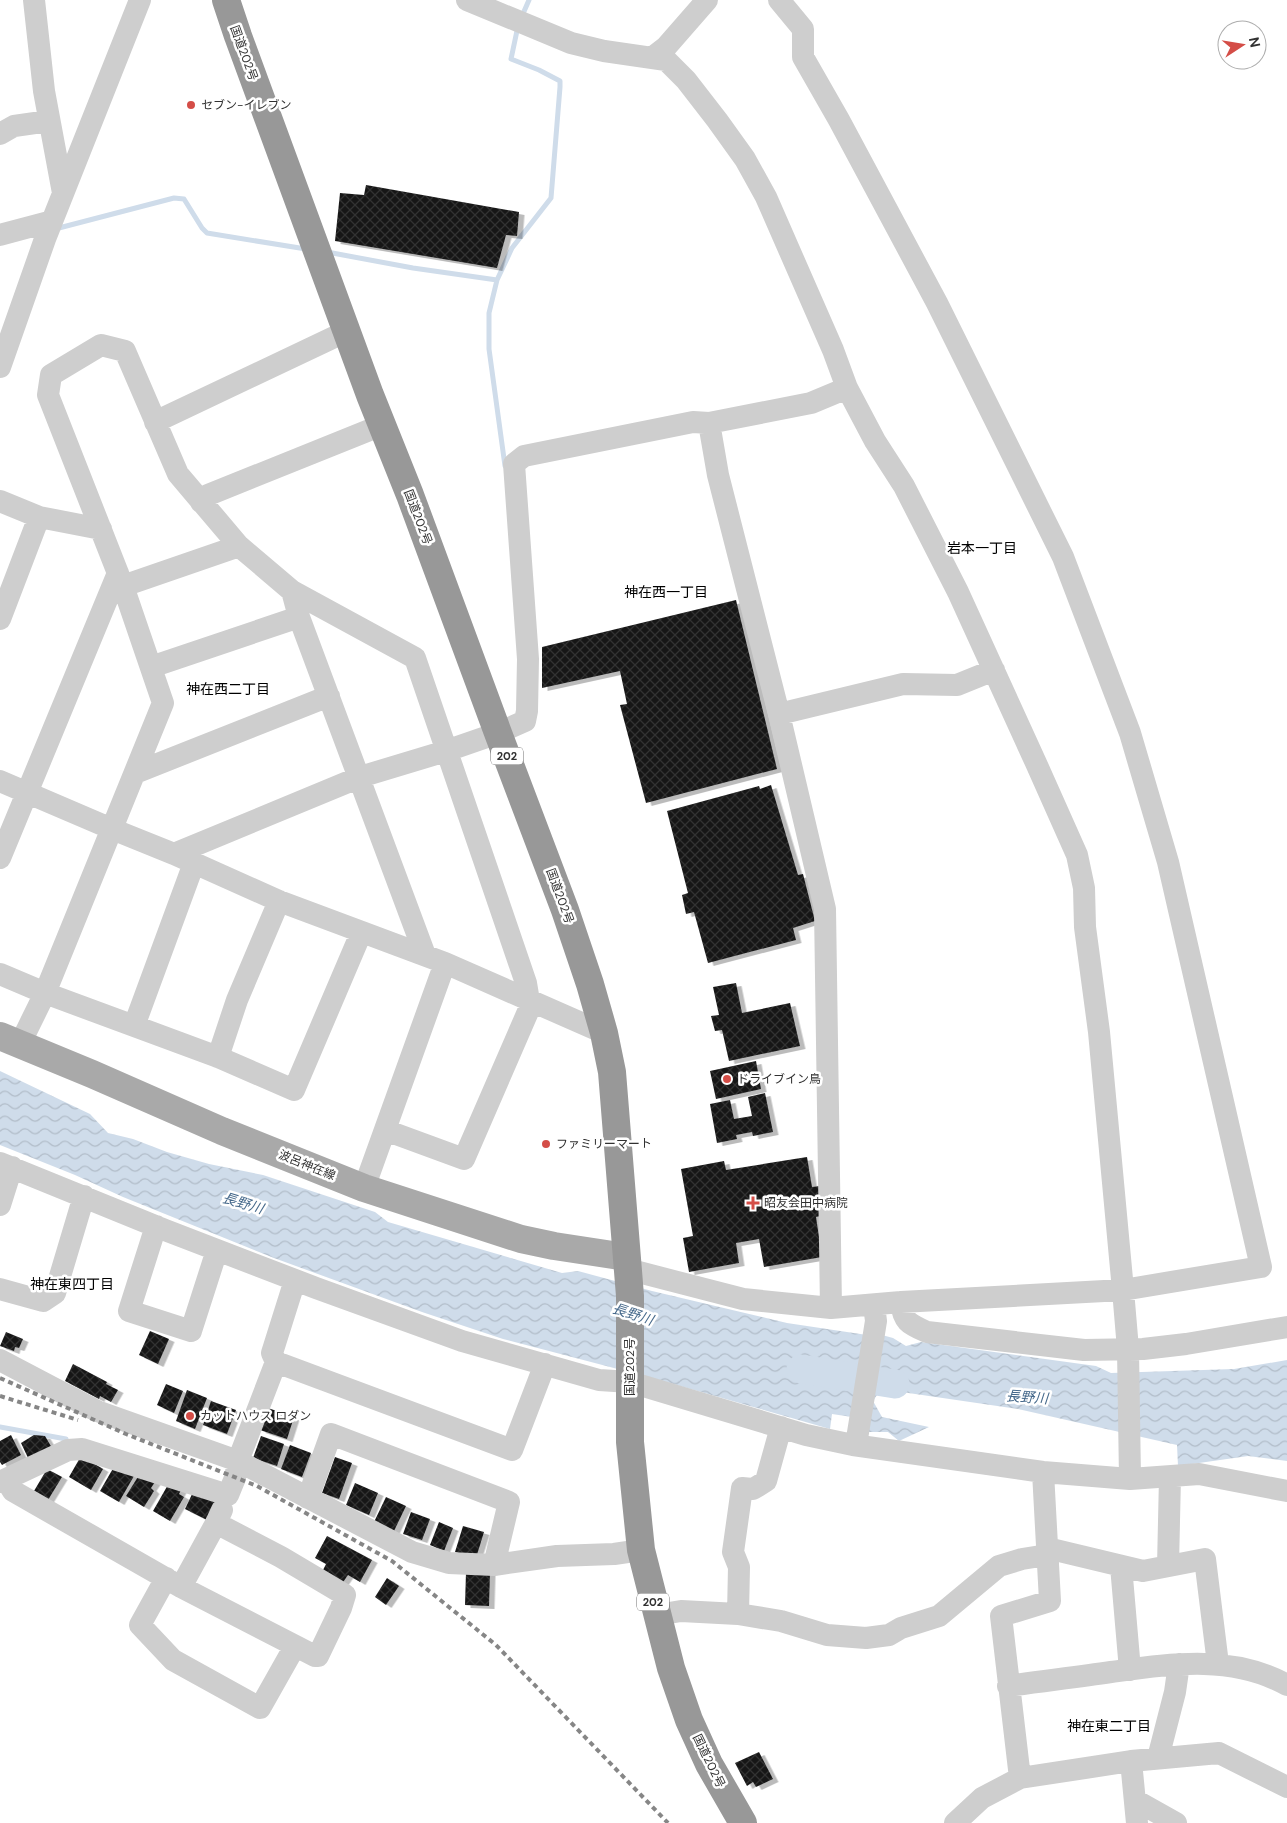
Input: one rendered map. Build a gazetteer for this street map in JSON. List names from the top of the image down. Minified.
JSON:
{"streets":{"highway":["国道202号","202"],"main road":["波呂神在線"]},"crossings":[["国道202号","波呂神在線"]],"districts":["岩本一丁目","神在西一丁目","神在西二丁目","神在東四丁目","神在東二丁目"],"water":["長野川"],"places":{"other":["セブン-イレブン","ドライブイン鳥","ファミリーマート","カットハウス ロダン"],"health":["昭友会田中病院"]},"north":"right"}
